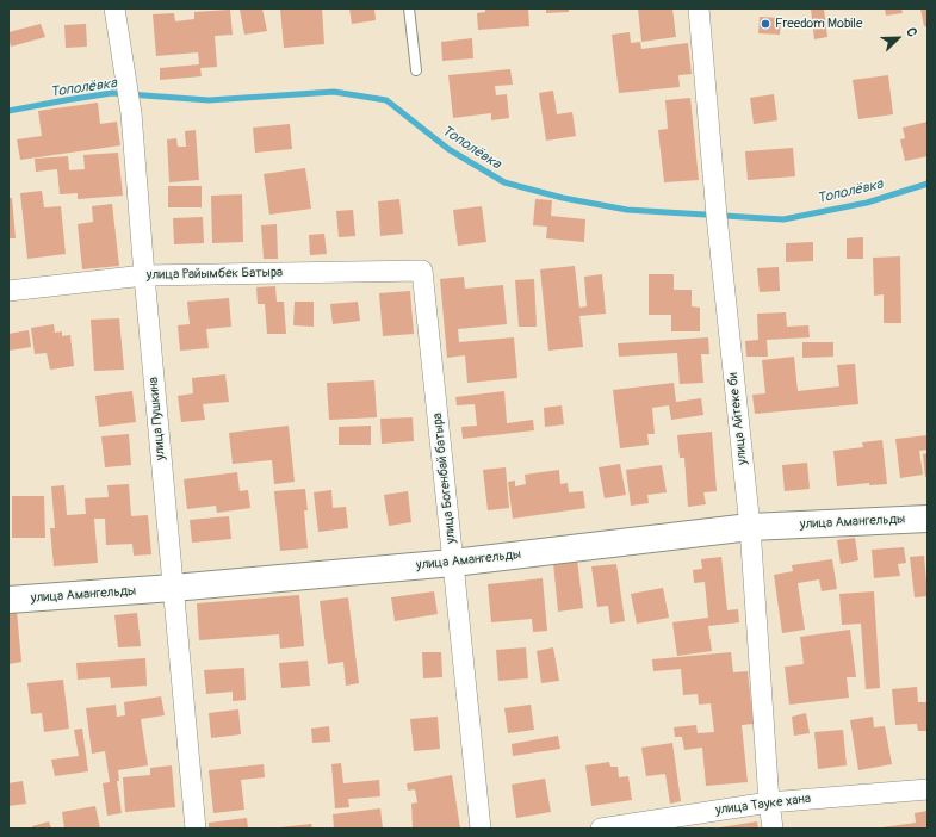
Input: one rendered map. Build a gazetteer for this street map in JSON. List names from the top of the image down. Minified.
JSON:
{"streets":{"street":["улица Райымбек Батыра","улица Пушкина","улица Айтеке би","улица Богенбай батыра","улица Амангельды","улица Тауке хана"]},"crossings":[["улица Райымбек Батыра","улица Пушкина"],["улица Райымбек Батыра","улица Богенбай батыра"],["улица Пушкина","улица Амангельды"],["улица Айтеке би","улица Амангельды"],["улица Айтеке би","улица Тауке хана"],["улица Богенбай батыра","улица Амангельды"]],"water":["Тополёвка"],"places":["Freedom Mobile"],"north":"top right"}
